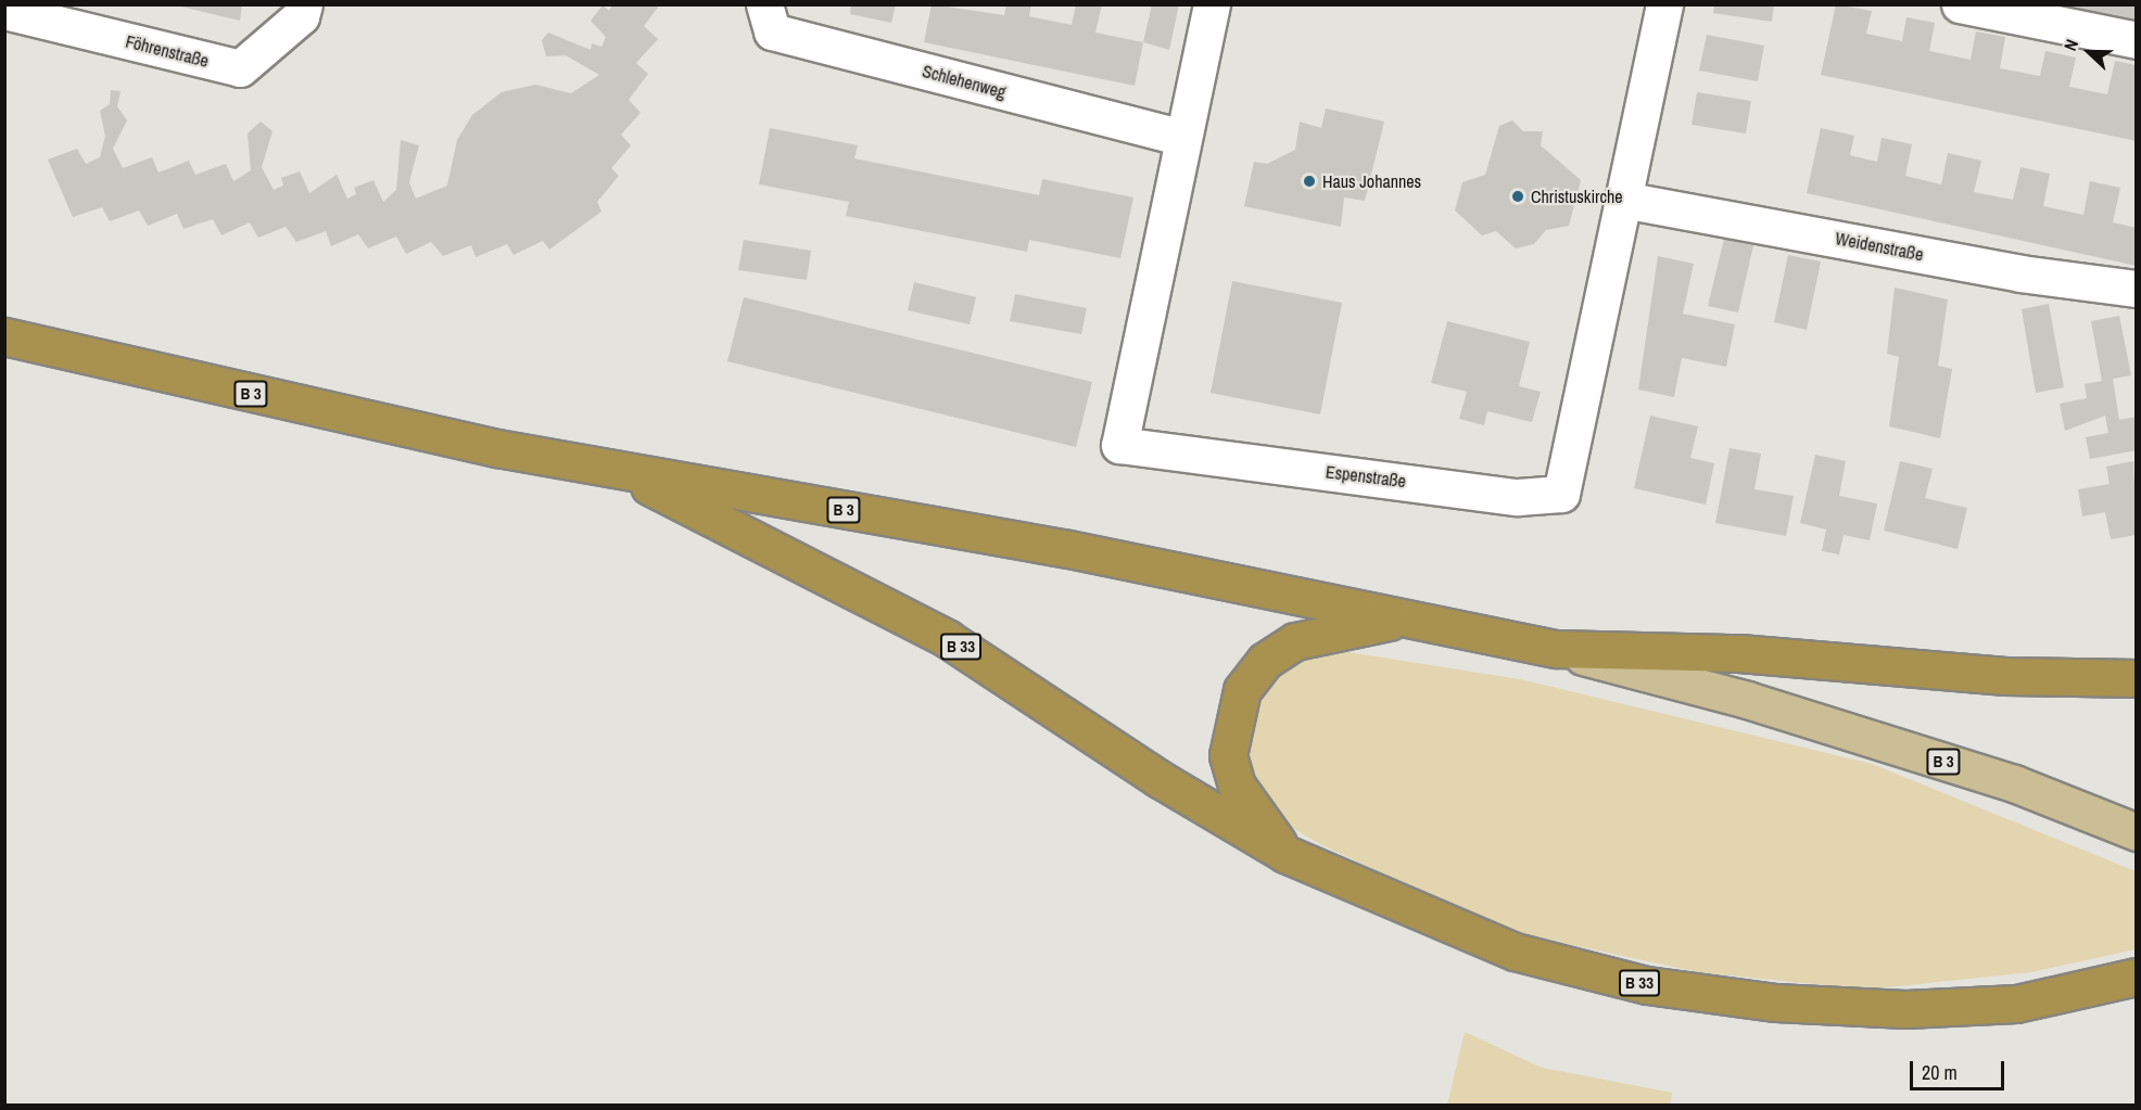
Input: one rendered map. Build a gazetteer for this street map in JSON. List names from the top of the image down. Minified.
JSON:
{"streets":{"highway":["B 3","B 33"],"street":["Föhrenstraße","Schlehenweg","Weidenstraße","Espenstraße"]},"crossings":[["Schlehenweg","Espenstraße"],["Weidenstraße","Espenstraße"],["B 3","B 33"]],"places":["Haus Johannes","Christuskirche"],"scale_bar":"20 m","north":"left"}
